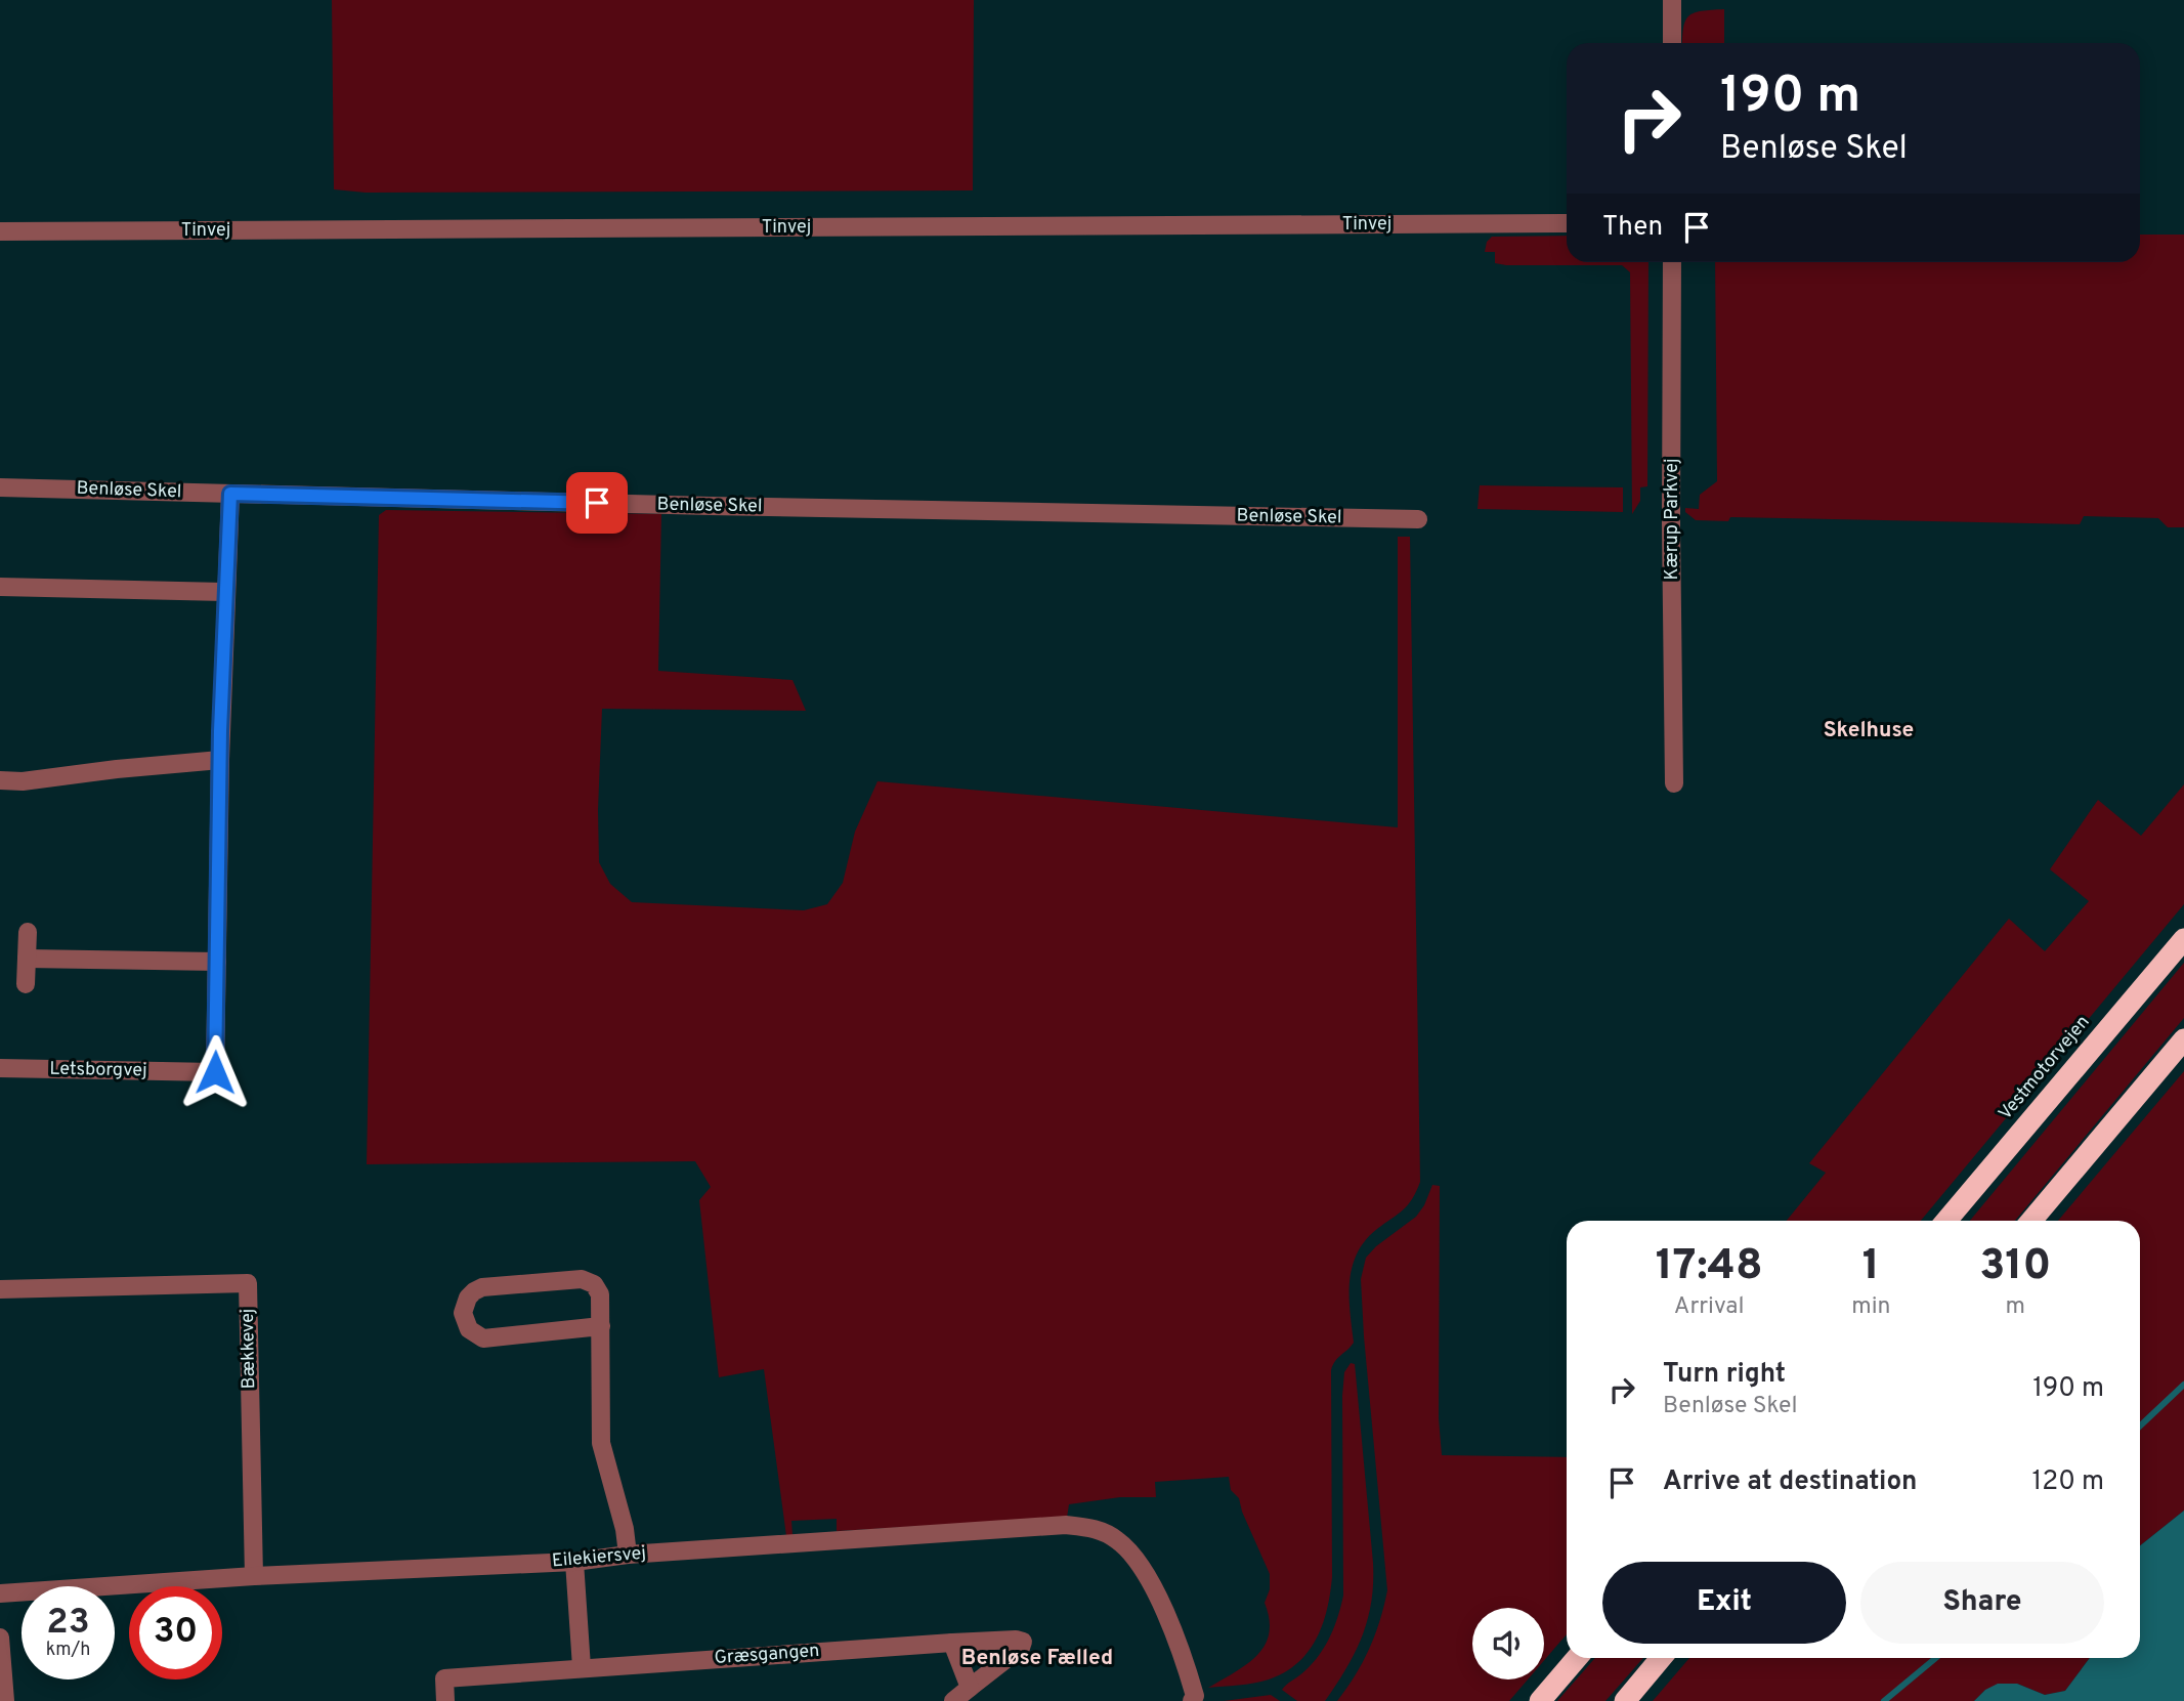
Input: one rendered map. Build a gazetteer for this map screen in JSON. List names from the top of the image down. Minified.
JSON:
{"streets":{"highway":["Vestmotorvejen"],"street":["Tinvej","Benløse Skel","Kærup Parkvej","Letsborgvej","Bækkevej","Eilekiersvej","Græsgangen"]},"crossings":[["Benløse Skel","Letsborgvej"],["Bækkevej","Eilekiersvej"]],"districts":["Skelhuse","Benløse Fælled"],"page":{"turn":["190 m","Benløse Skel"],"then":"Then","eta":["17:48","Arrival","1","min","310","m"],"list":[{"name":"Turn right","note":"Benløse Skel","value":"190 m"},{"name":"Arrive at destination","value":"120 m"}],"buttons":["Exit","Share"],"speed":"23 km/h","limit":"30"}}
